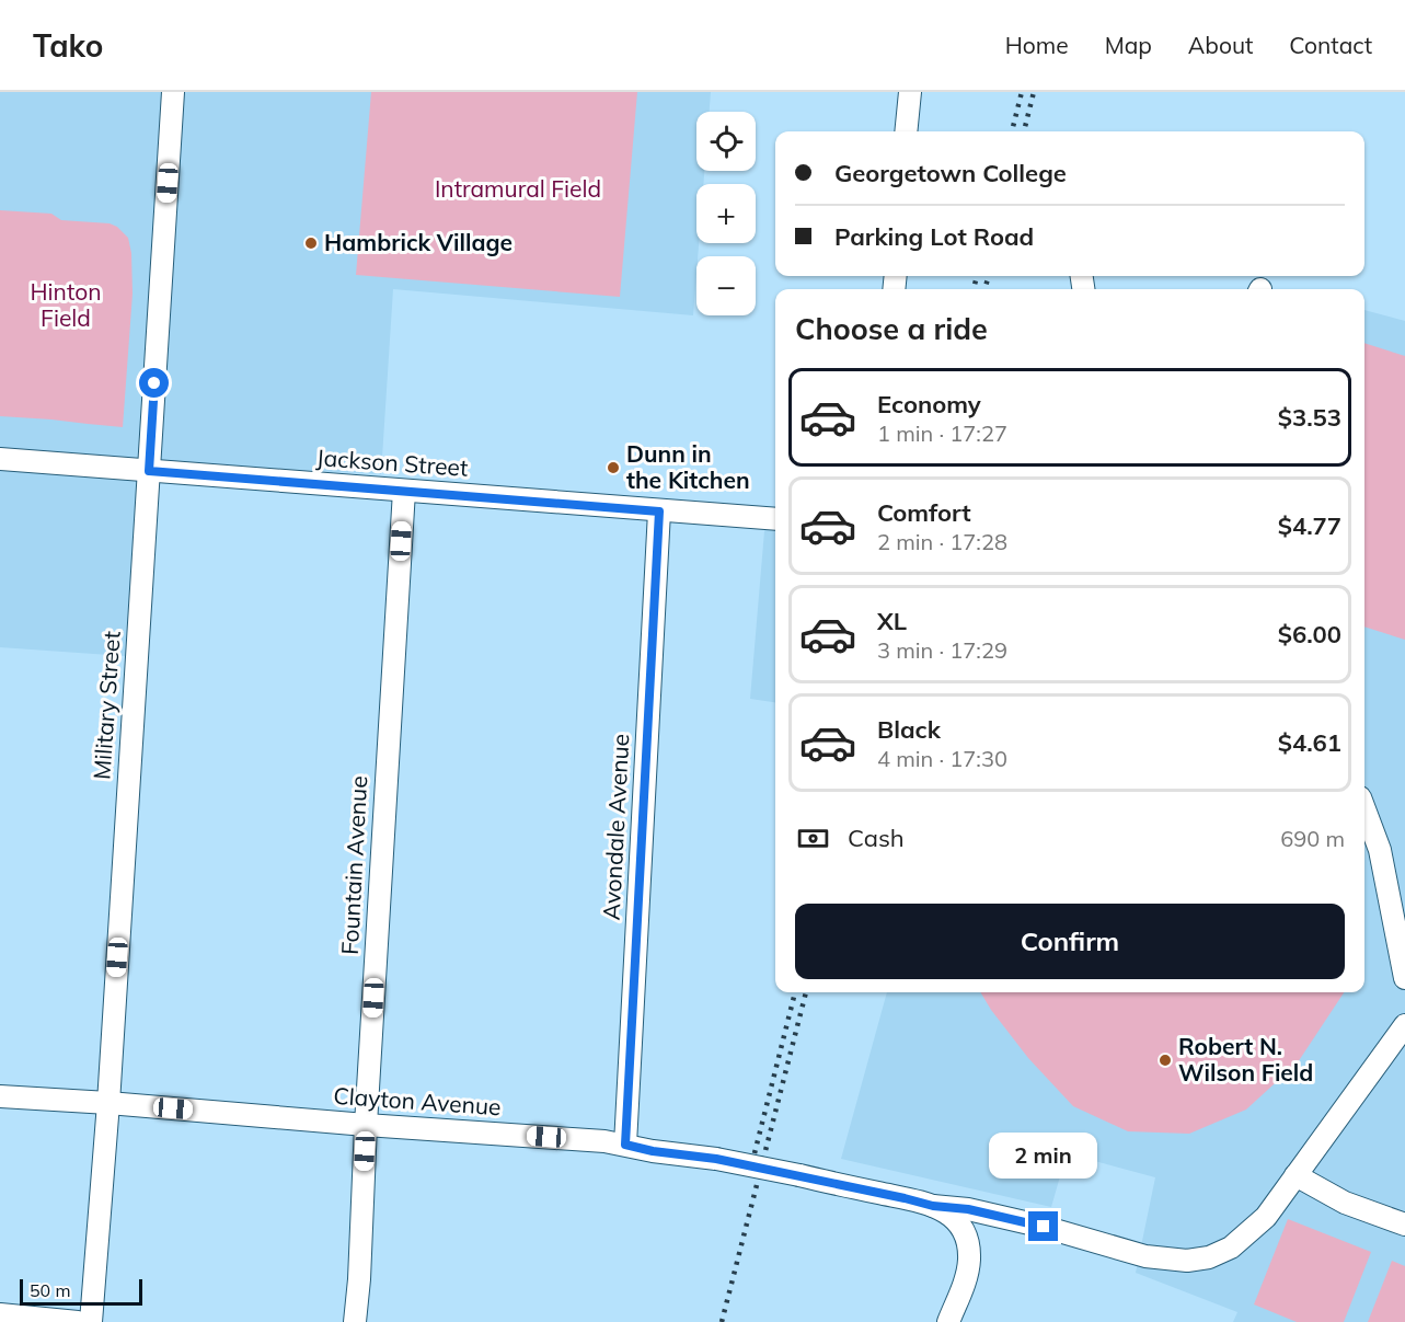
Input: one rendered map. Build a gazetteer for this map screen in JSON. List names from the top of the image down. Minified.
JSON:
{"streets":{"street":["Jackson Street","Military Street","Avondale Avenue","Fountain Avenue","Clayton Avenue"]},"crossings":[["Jackson Street","Military Street"],["Jackson Street","Avondale Avenue"],["Jackson Street","Fountain Avenue"],["Military Street","Clayton Avenue"],["Avondale Avenue","Clayton Avenue"],["Fountain Avenue","Clayton Avenue"]],"parks":["Intramural Field","Hinton Field"],"places":["Hambrick Village","Dunn in the Kitchen","Robert N. Wilson Field"],"scale_bar":"50 m","page":{"header":"Tako","nav":["Home","Map","About","Contact"],"map_buttons":["+","−"],"banner":["Georgetown College","Parking Lot Road"],"heading":"Choose a ride","list":[{"name":"Economy","note":"1 min · 17:27","value":"$3.53"},{"name":"Comfort","note":"2 min · 17:28","value":"$4.77"},{"name":"XL","note":"3 min · 17:29","value":"$6.00"},{"name":"Black","note":"4 min · 17:30","value":"$4.61"}],"pay":["Cash","690 m"],"buttons":"Confirm","bubble":"2 min","scale":"50 m"}}
